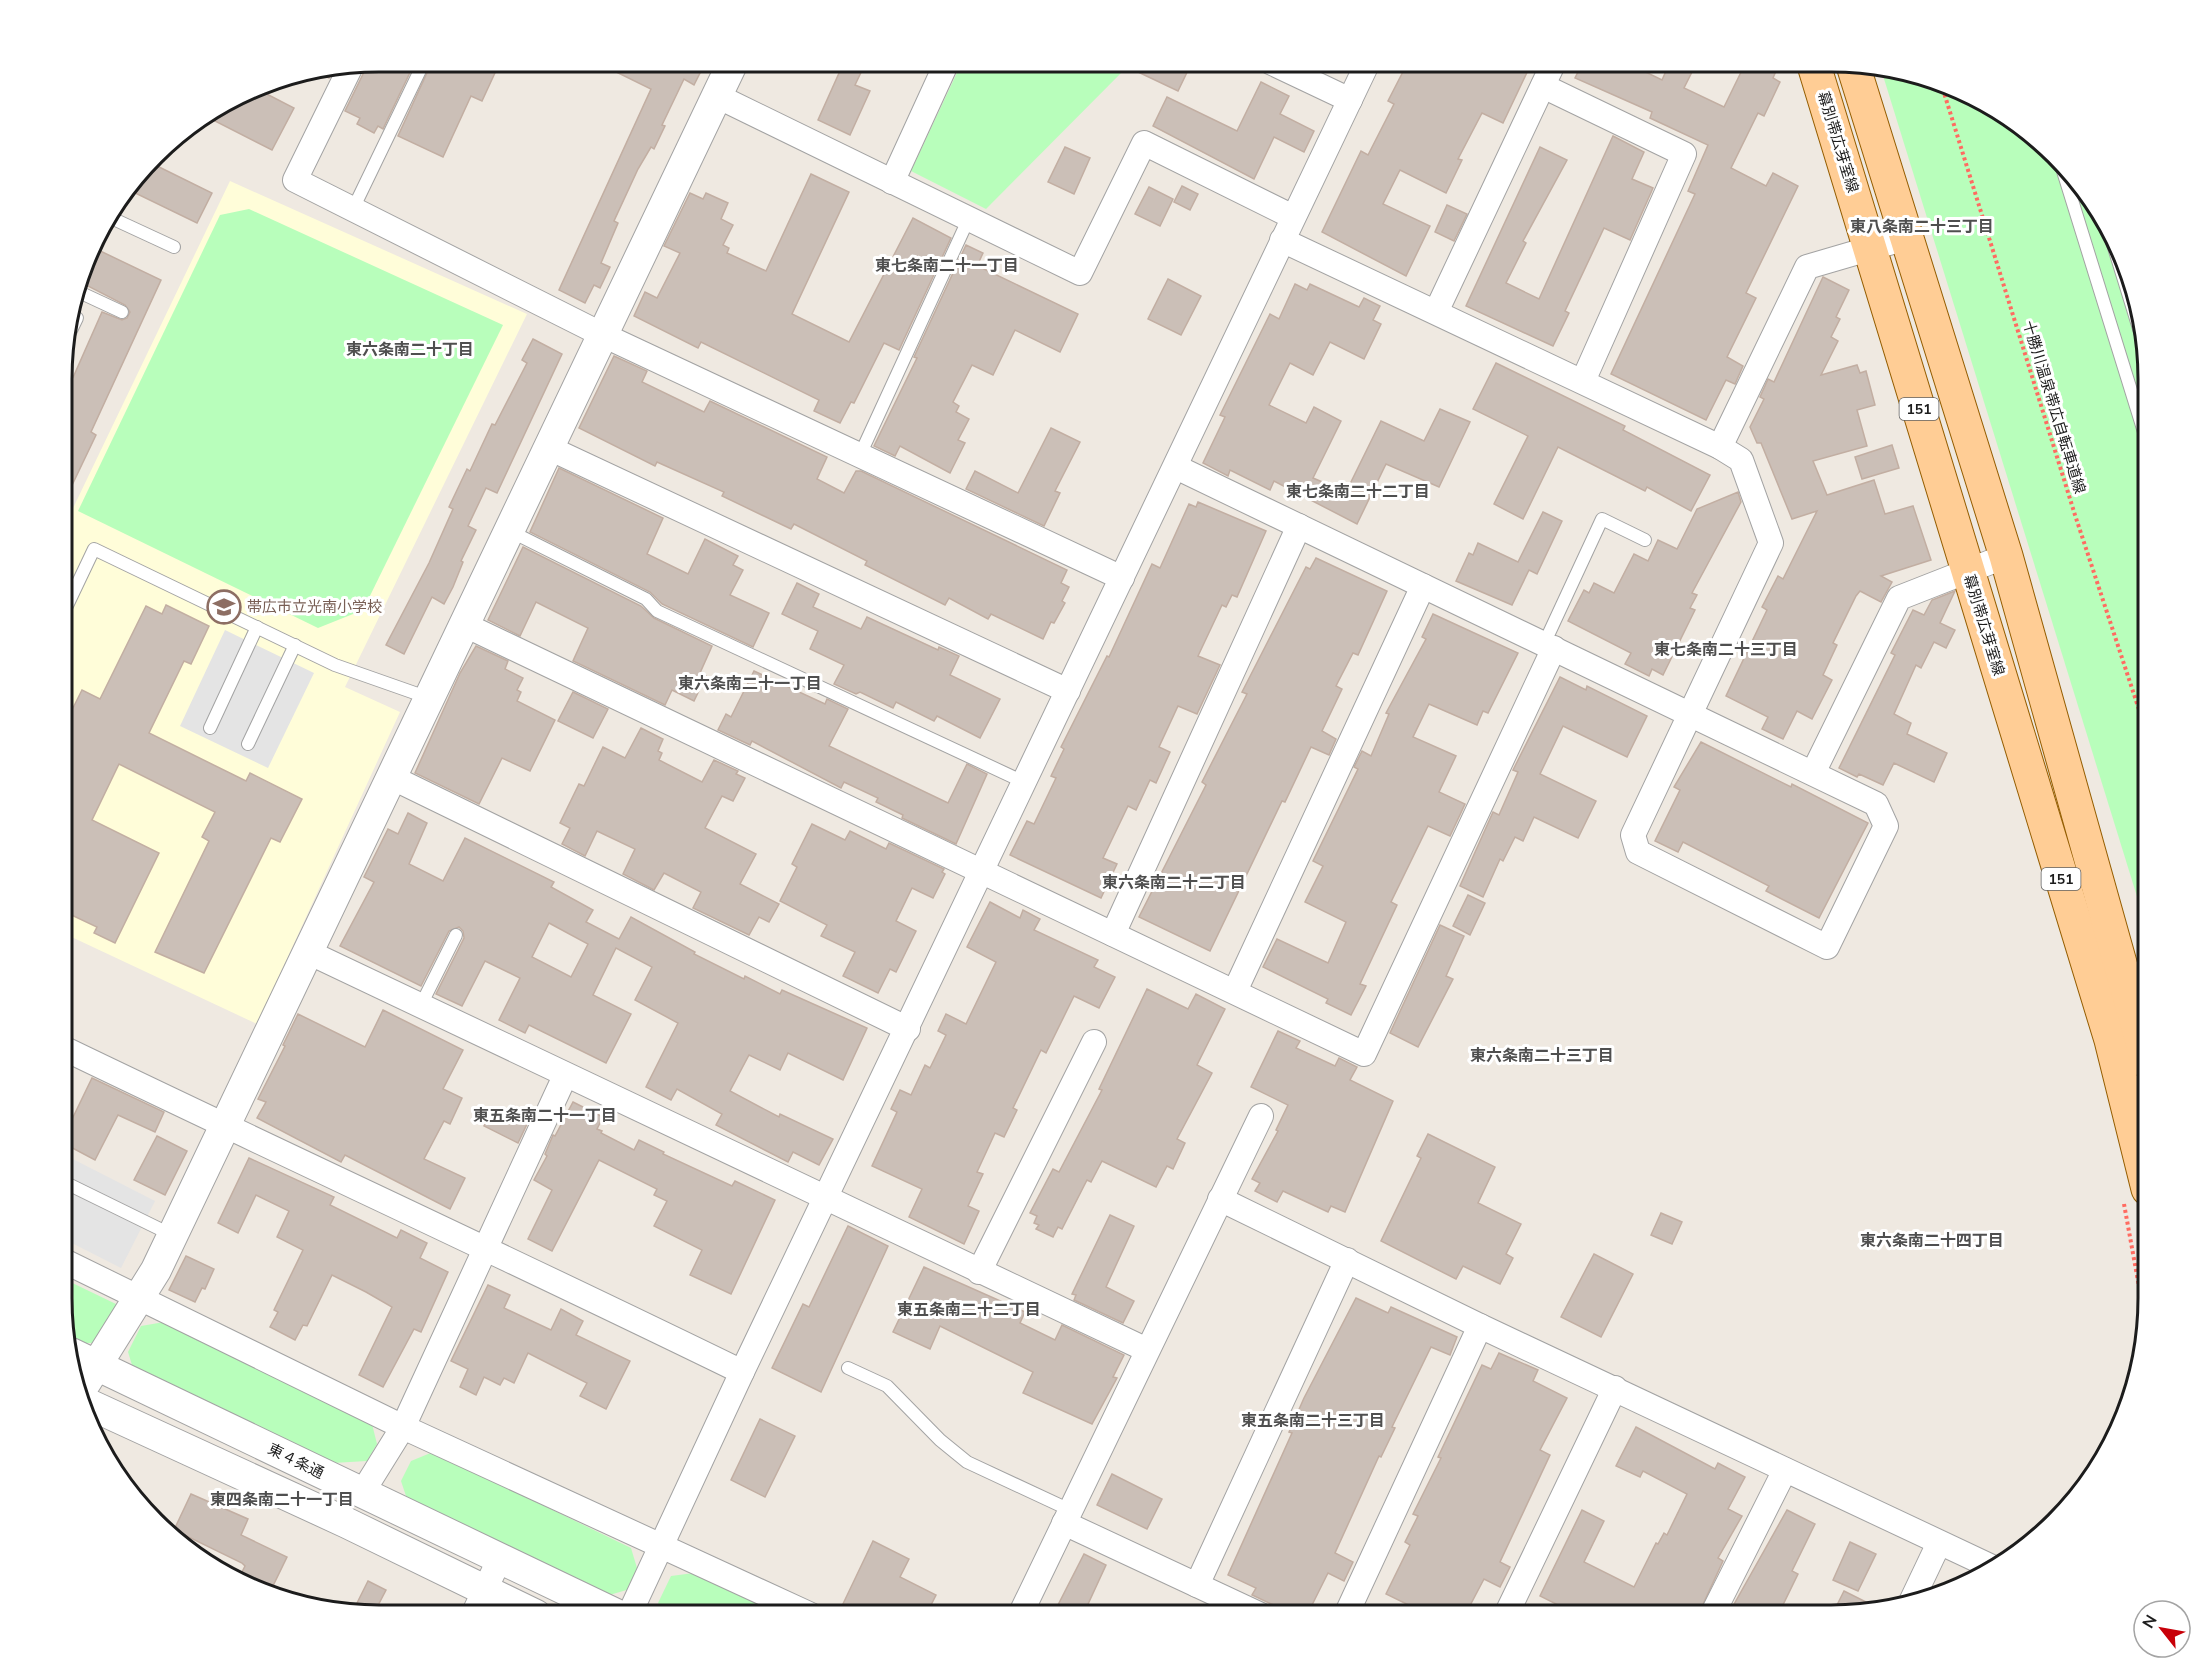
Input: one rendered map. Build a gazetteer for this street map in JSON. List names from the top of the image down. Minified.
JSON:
{"streets":{"main road":["幕別帯広芽室線","151"],"street":["東４条通"],"path":["十勝川温泉帯広自転車道線"]},"districts":["東八条南二十三丁目","東七条南二十一丁目","東六条南二十丁目","東七条南二十二丁目","東七条南二十三丁目","東六条南二十一丁目","東六条南二十二丁目","東六条南二十三丁目","東五条南二十一丁目","東六条南二十四丁目","東五条南二十二丁目","東五条南二十三丁目","東四条南二十一丁目"],"places":{"school or university":["帯広市立光南小学校"]},"north":"top left"}
